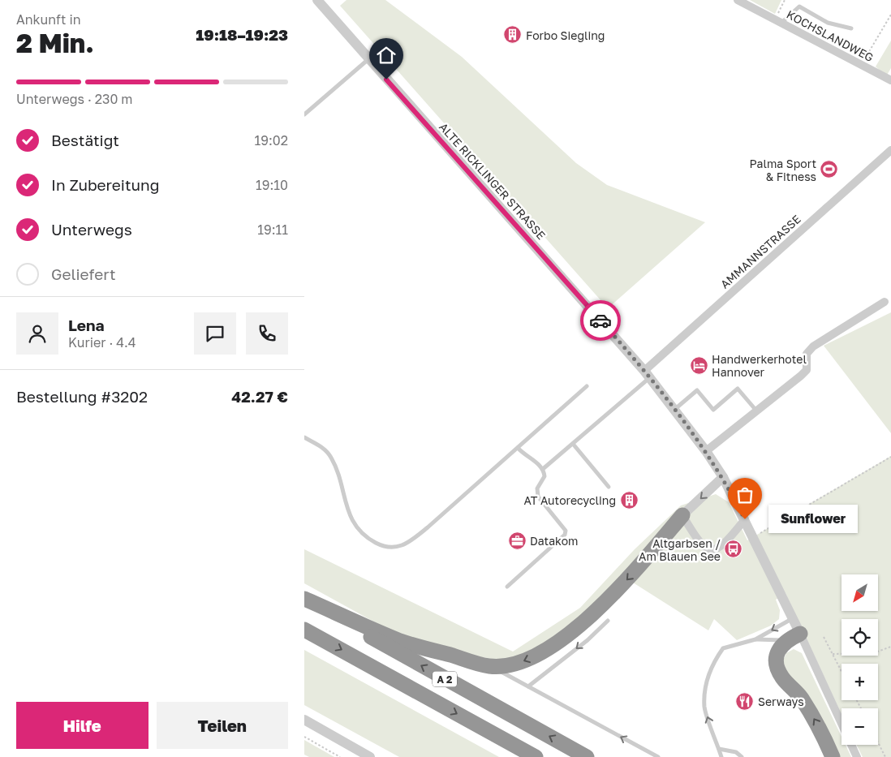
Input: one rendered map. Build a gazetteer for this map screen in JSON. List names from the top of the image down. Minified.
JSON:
{"streets":{"highway":["A 2"],"street":["KOCHSLANDWEG","ALTE RICKLINGER STRASSE","AMMANNSTRASSE"]},"crossings":[["ALTE RICKLINGER STRASSE","AMMANNSTRASSE"]],"places":{"building":["Forbo Siegling","AT Autorecycling"],"sports":["Palma Sport & Fitness"],"hotel":["Handwerkerhotel Hannover"],"other":["Sunflower"],"office":["Datakom"],"bus stop":["Altgarbsen / Am Blauen See"],"restaurant":["Serways"]},"north":"bottom left","page":{"heading":["2 Min.","Ankunft in","19:18–19:23"],"panel":["Lena","Kurier · 4.4","Bestellung #3202","42.27 €"],"bar":"Unterwegs · 230 m","list":[["Bestätigt","19:02"],["In Zubereitung","19:10"],["Unterwegs","19:11"],"Geliefert"],"bubble":"Sunflower","map_buttons":["+","−"],"buttons":["Hilfe","Teilen"]}}
